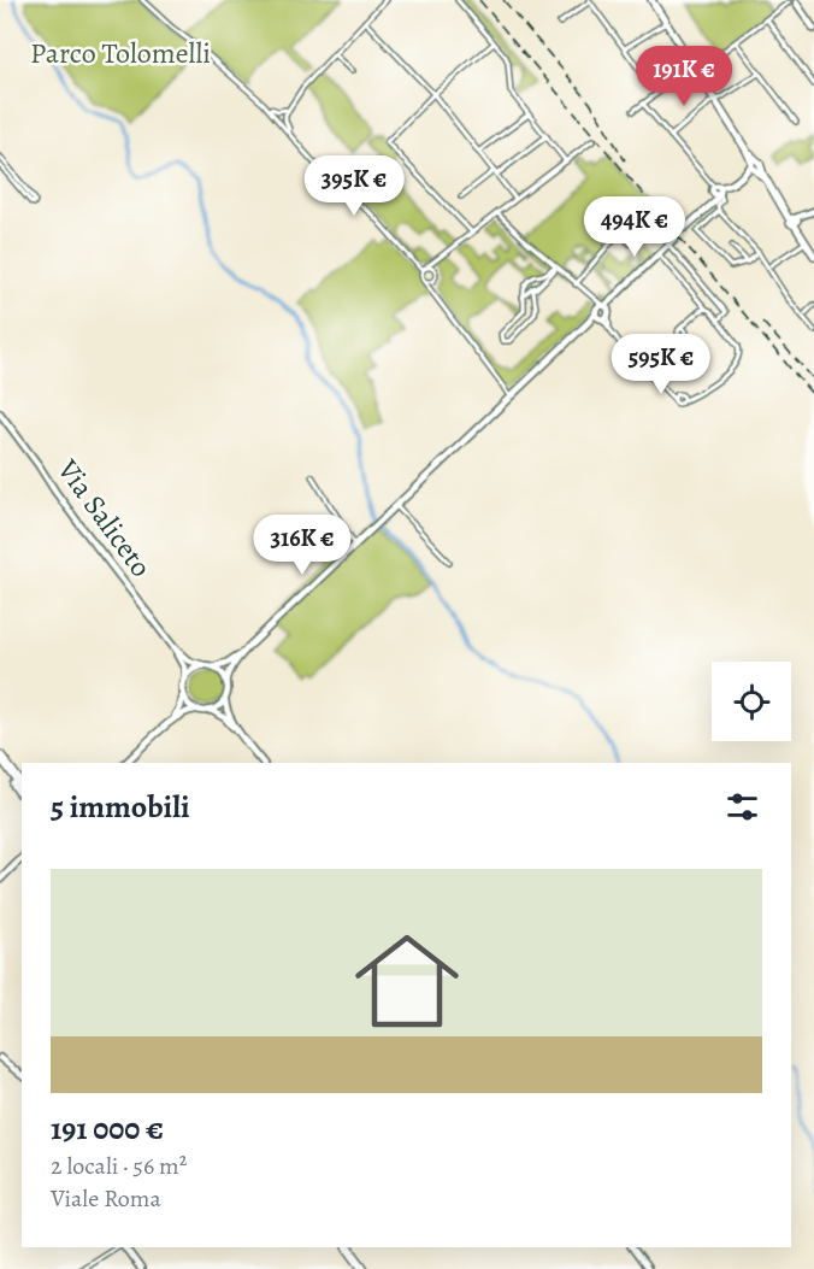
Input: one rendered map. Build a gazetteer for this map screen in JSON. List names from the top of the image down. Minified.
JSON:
{"streets":{"street":["Via Saliceto"]},"parks":["Parco Tolomelli"],"page":{"price":["191K €","395K €","494K €","595K €","316K €"],"heading":"5 immobili","list":[{"name":"191 000 €","note":"2 locali · 56 m² · Viale Roma"}]}}
